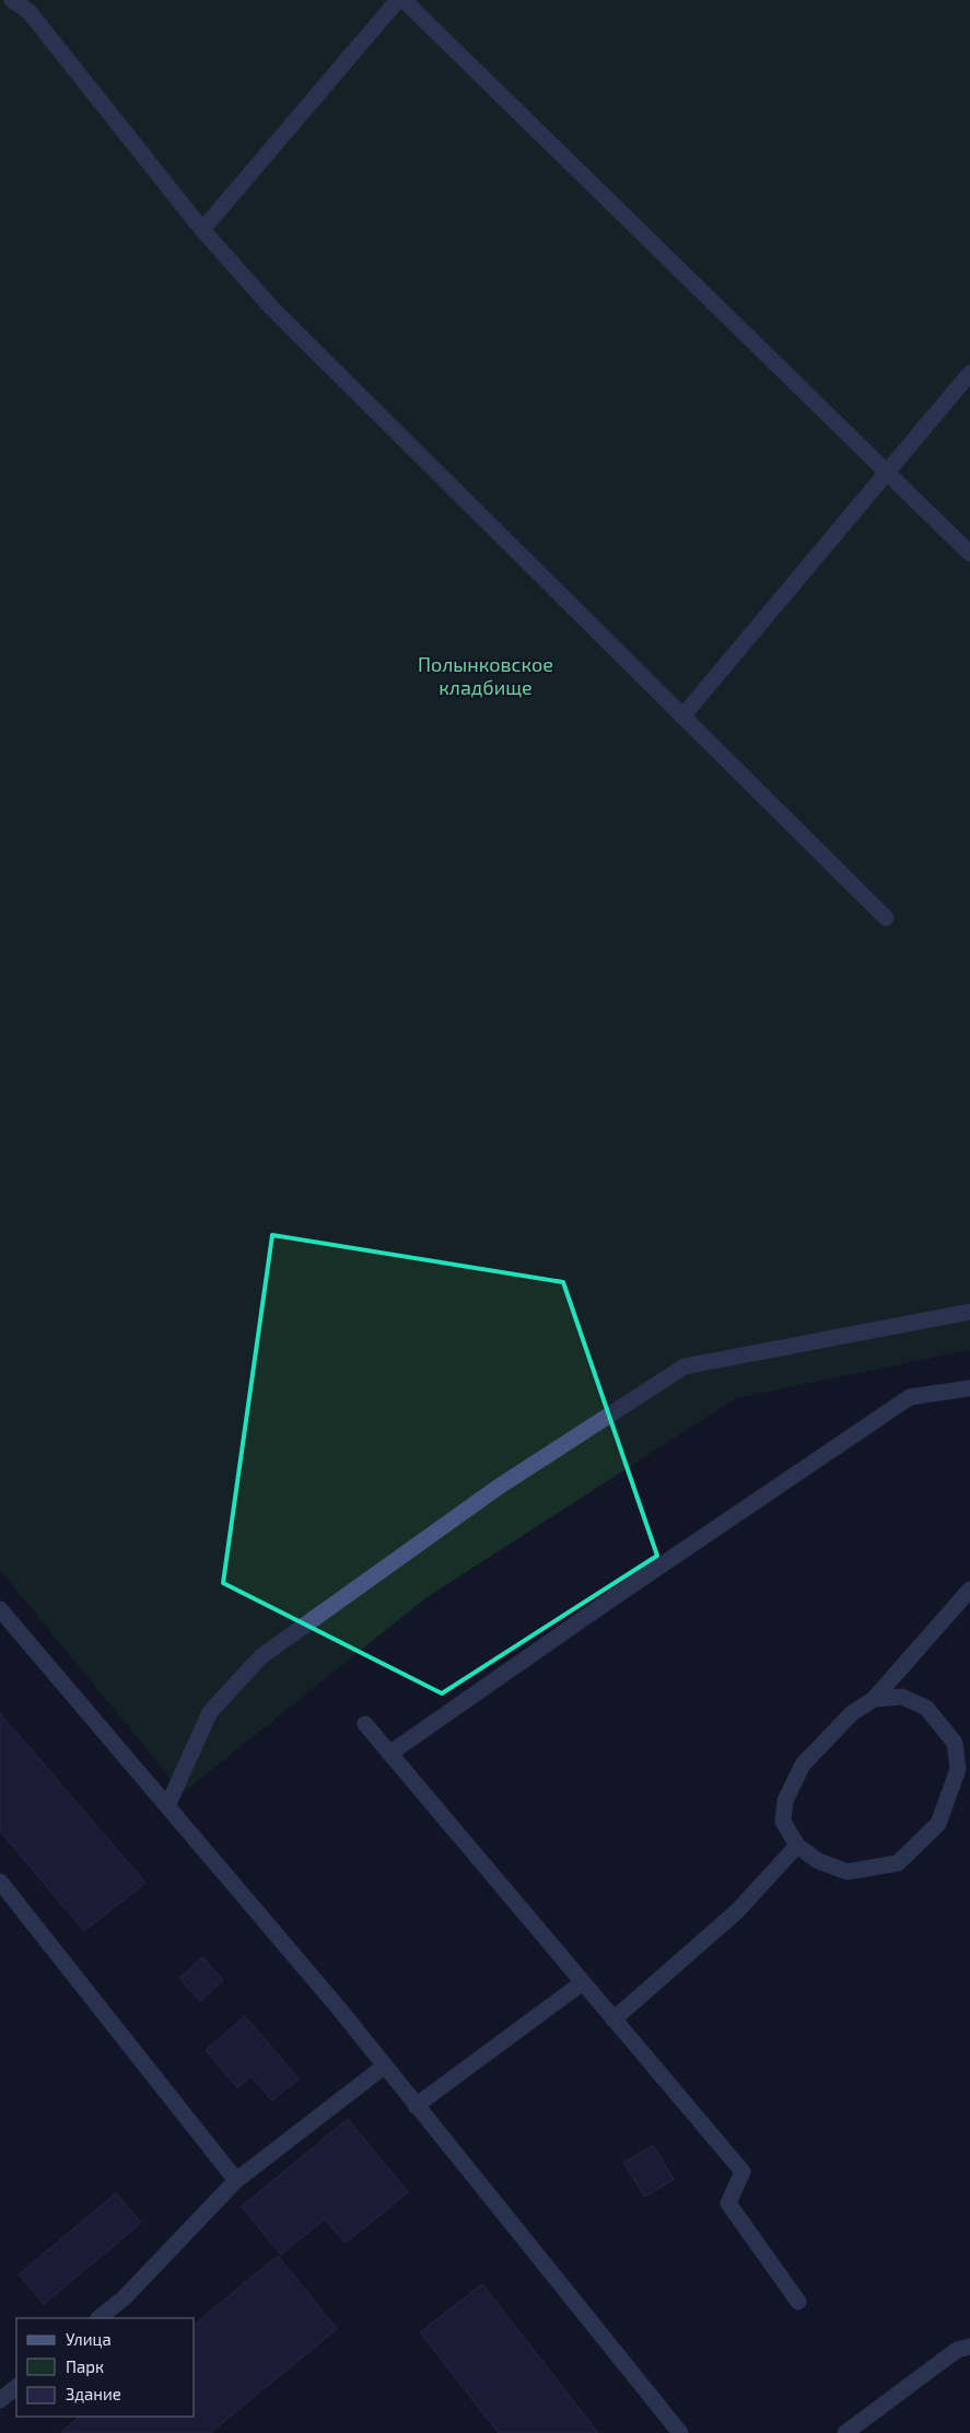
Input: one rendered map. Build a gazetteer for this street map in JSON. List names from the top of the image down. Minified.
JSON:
{"parks":["Полынковское кладбище"],"legend":["Улица","Парк","Здание"]}
